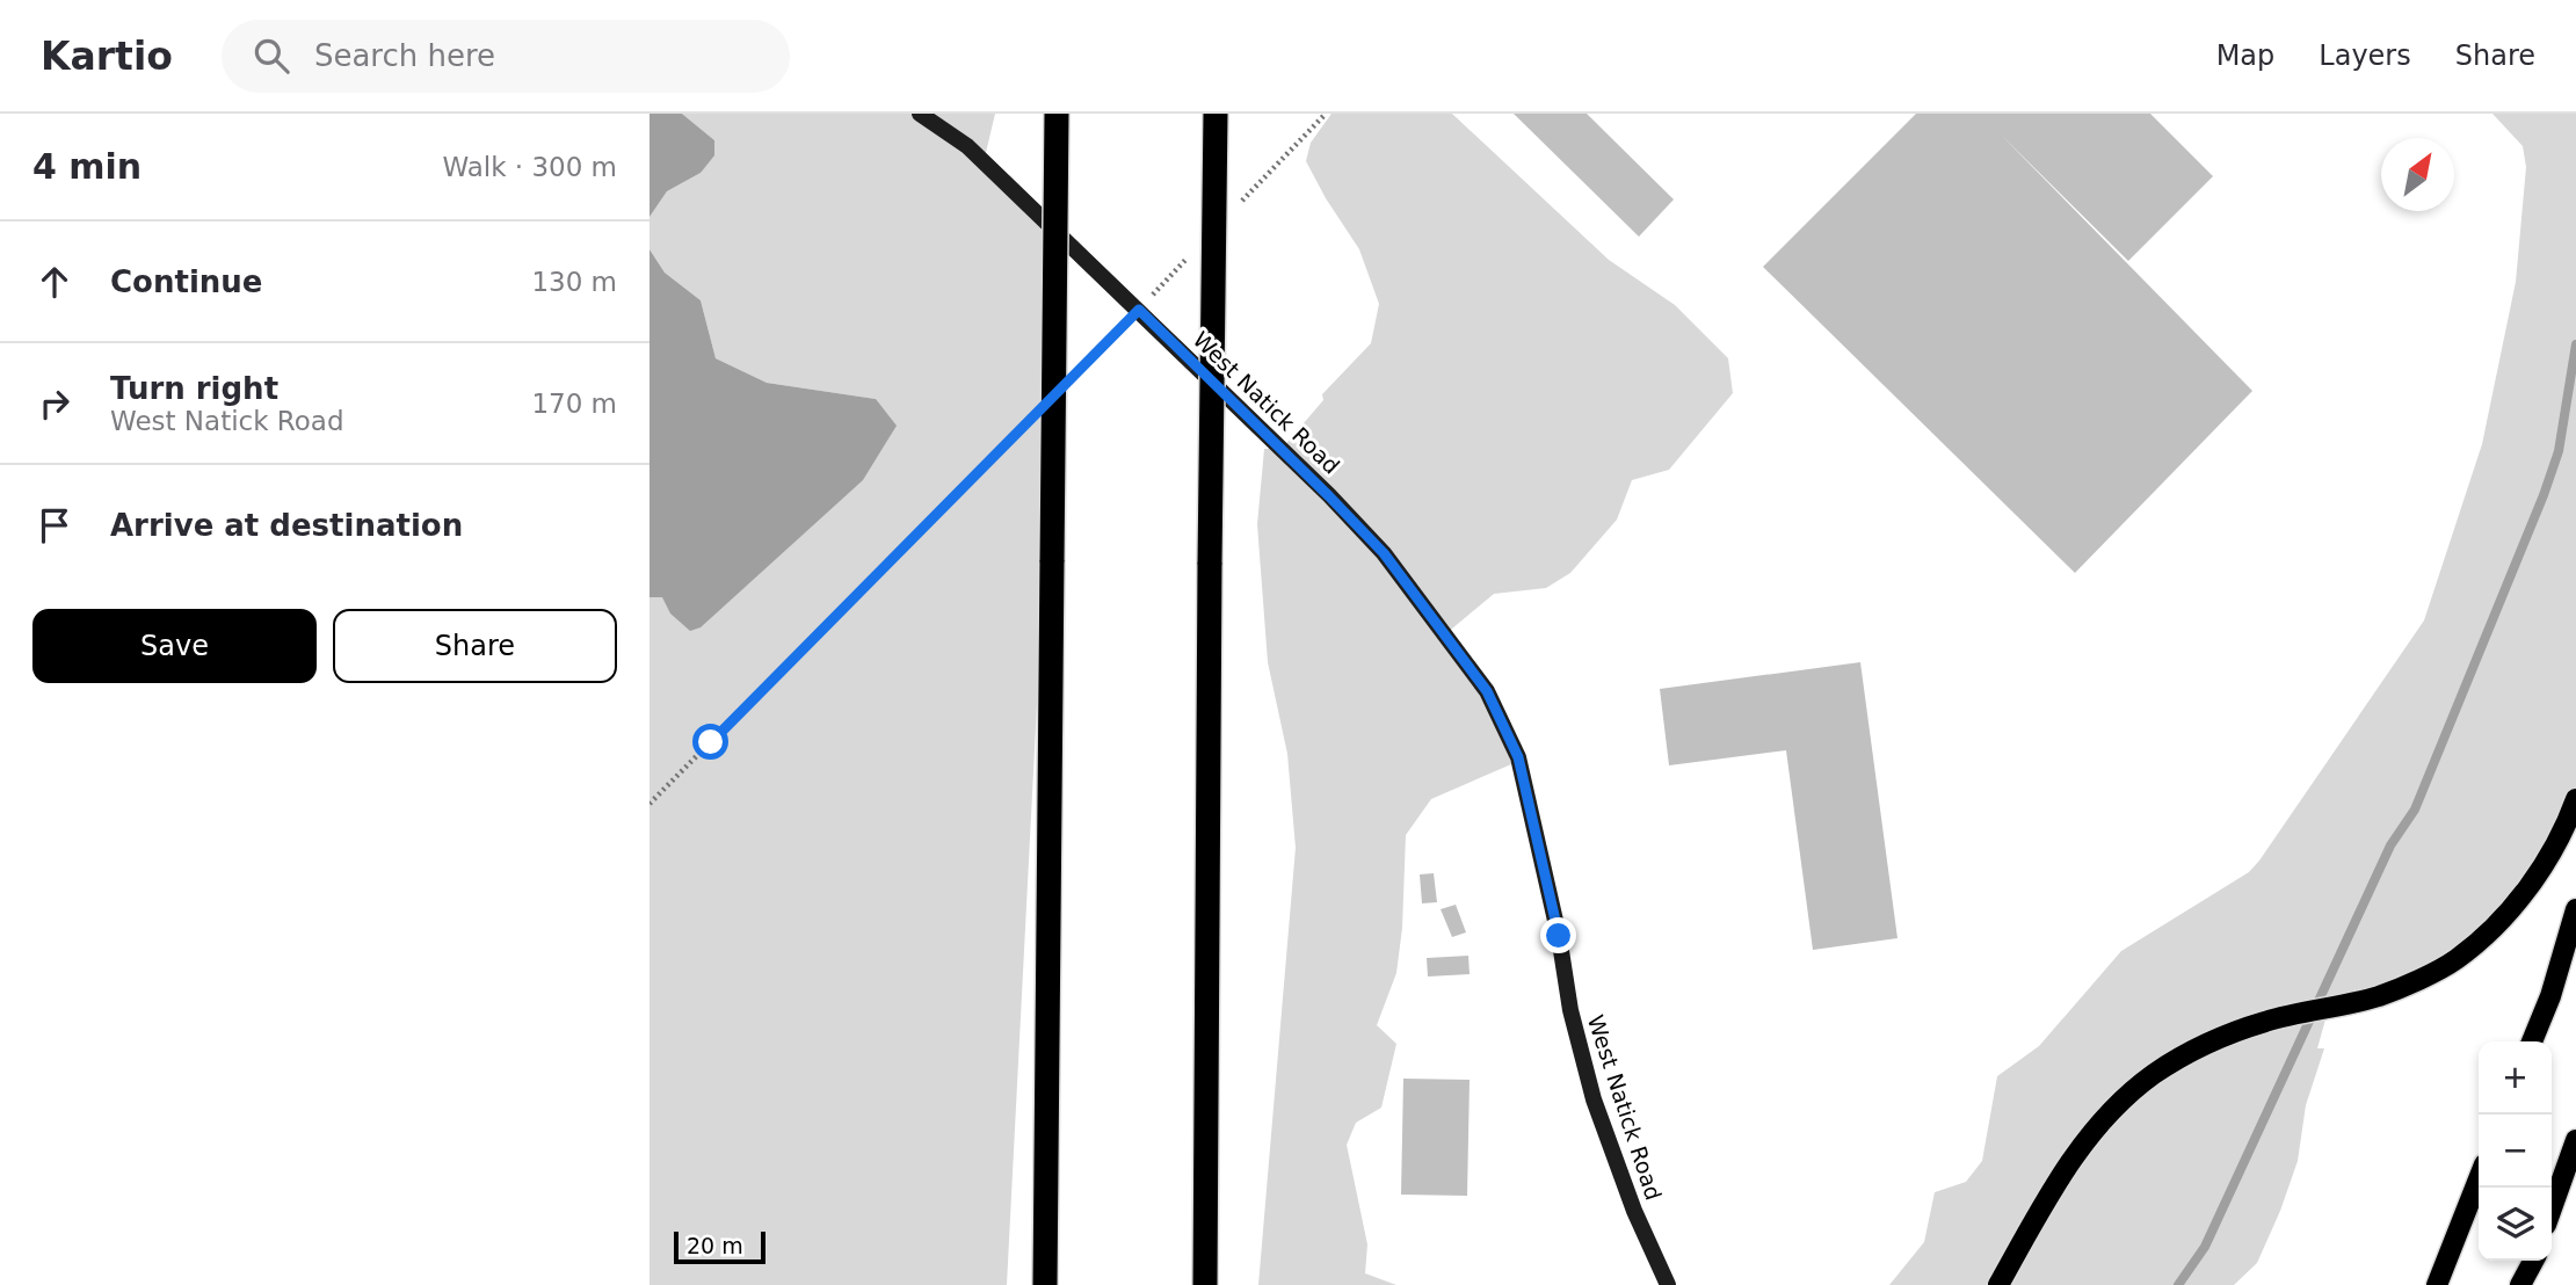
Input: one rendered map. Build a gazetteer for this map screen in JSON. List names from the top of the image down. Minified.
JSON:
{"streets":{"street":["West Natick Road"]},"scale_bar":"20 m","north":"top right","page":{"header":"Kartio","search":"Search here","nav":["Map","Layers","Share"],"heading":["4 min","Walk · 300 m"],"list":[["Continue","130 m"],["Turn right","West Natick Road","170 m"],"Arrive at destination"],"buttons":["Save","Share"],"map_buttons":["+","−"],"scale":"20 m"}}
